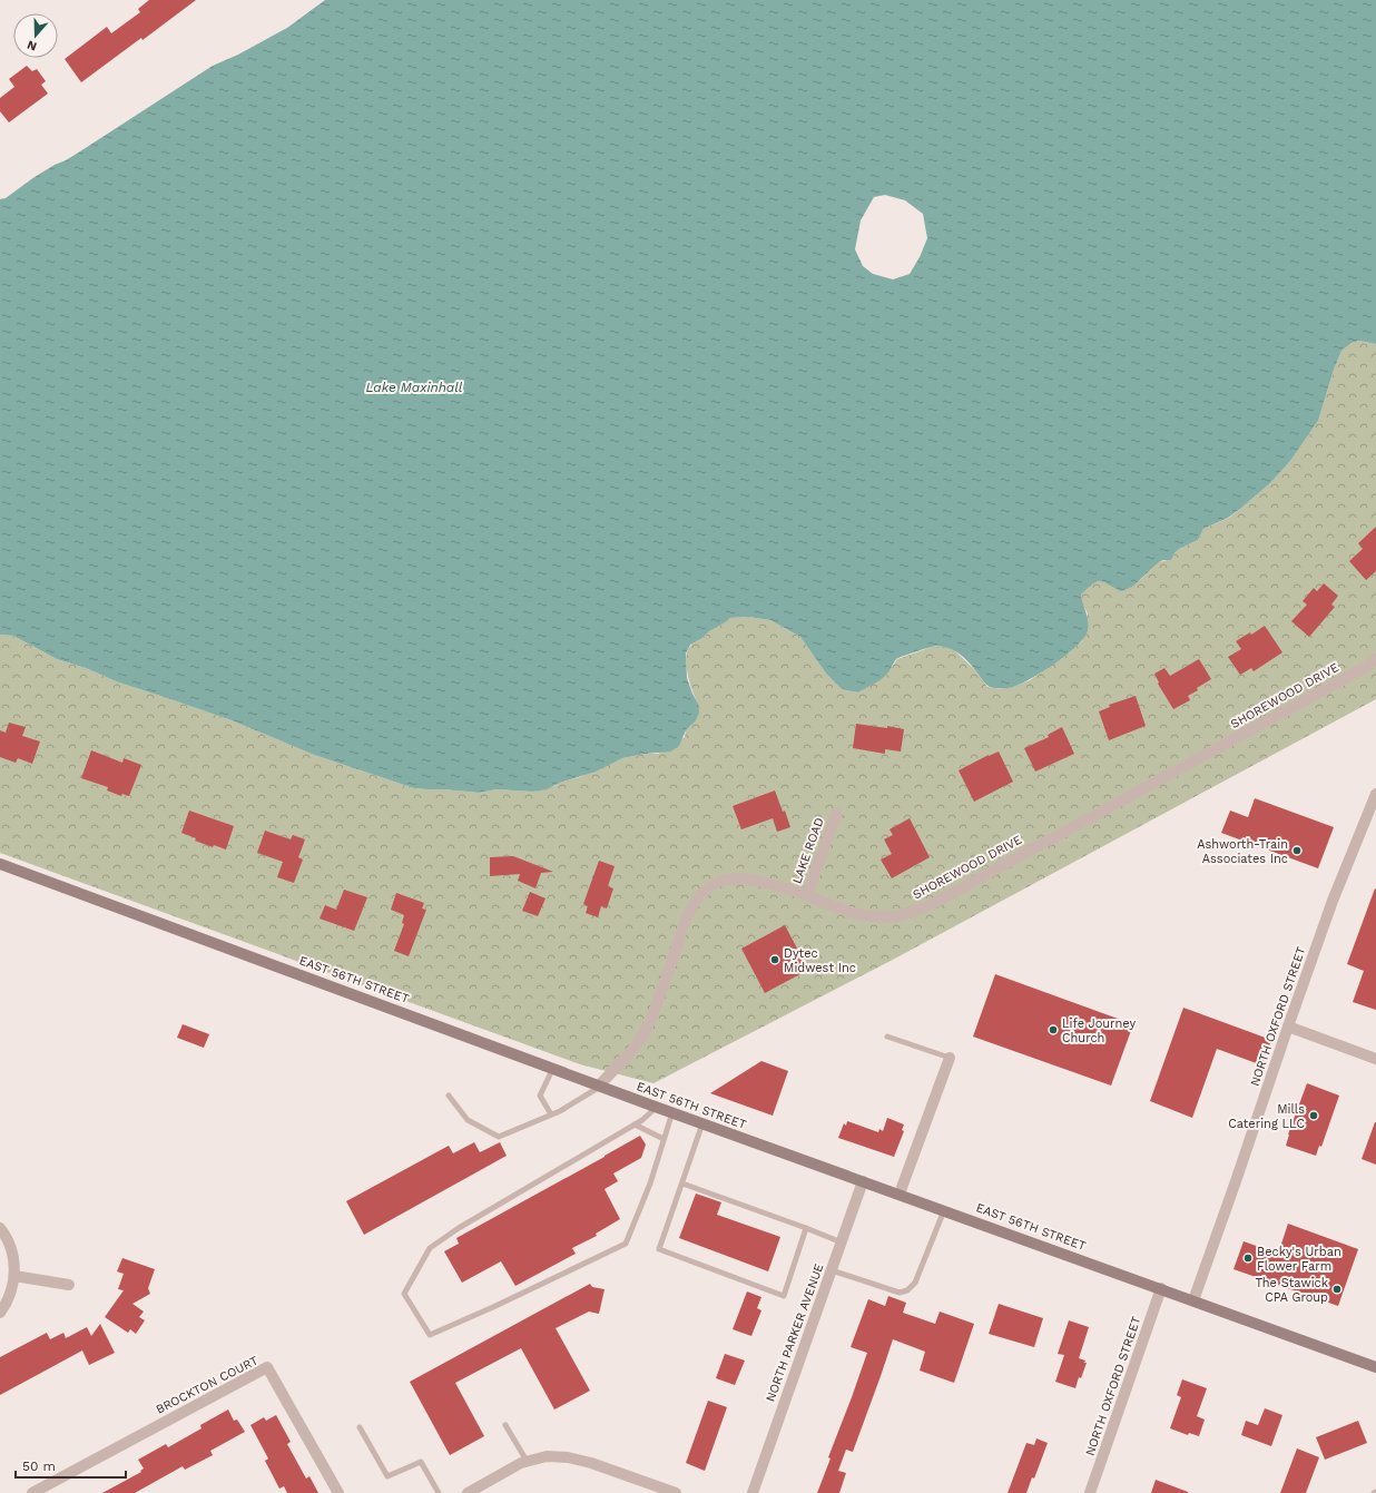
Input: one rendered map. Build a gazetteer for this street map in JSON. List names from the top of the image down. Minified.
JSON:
{"streets":{"street":["SHOREWOOD DRIVE","LAKE ROAD","EAST 56TH STREET","NORTH OXFORD STREET","NORTH PARKER AVENUE","BROCKTON COURT"]},"crossings":[["SHOREWOOD DRIVE","LAKE ROAD"],["SHOREWOOD DRIVE","EAST 56TH STREET"],["EAST 56TH STREET","NORTH OXFORD STREET"],["EAST 56TH STREET","NORTH PARKER AVENUE"]],"water":["Lake Maxinhall"],"places":["Ashworth-Train Associates Inc","Dytec Midwest Inc","Life Journey Church","Mills Catering LLC","Becky's Urban Flower Farm","The Stawick CPA Group"],"scale_bar":"50 m","north":"bottom"}
